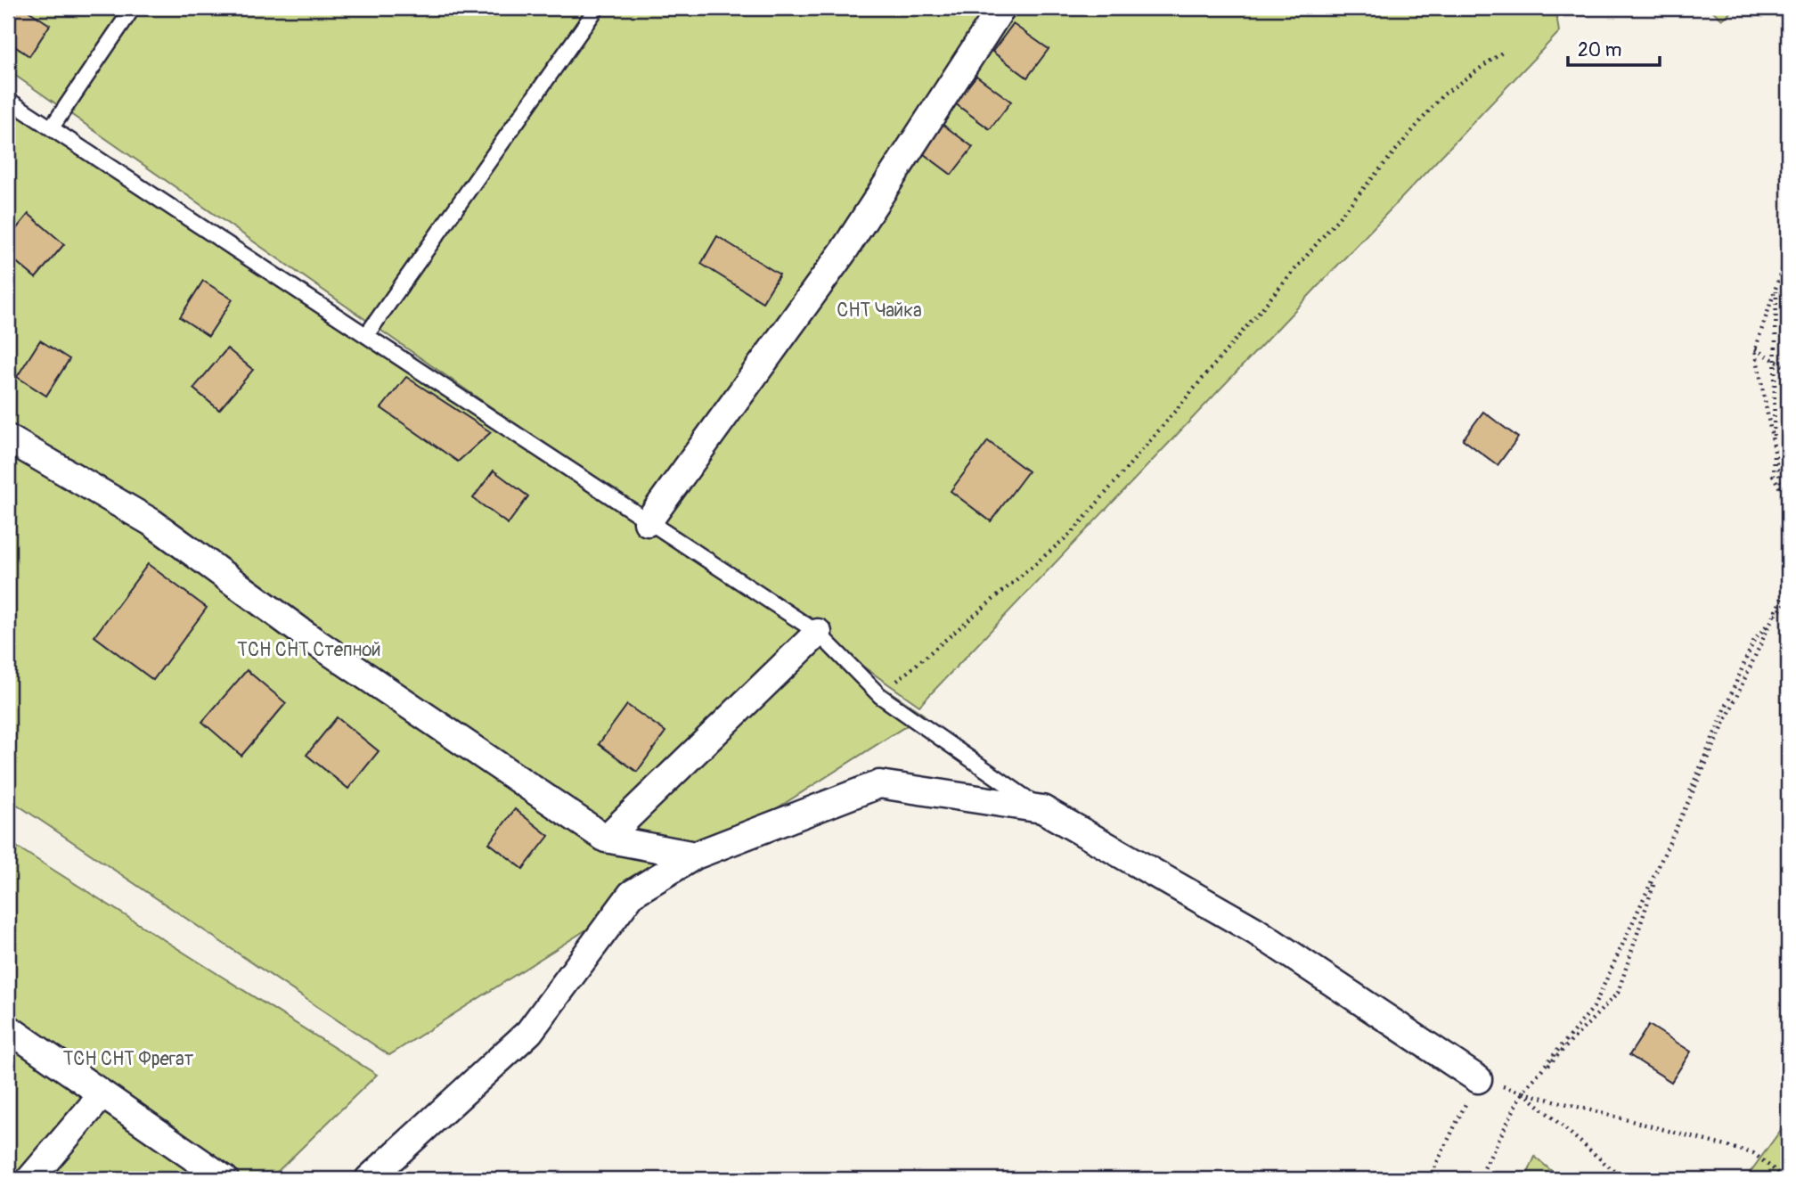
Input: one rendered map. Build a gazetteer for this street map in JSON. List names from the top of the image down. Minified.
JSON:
{"parks":["СНТ Чайка","ТСН СНТ Степной","ТСН СНТ Фрегат"],"scale_bar":"20 m"}
